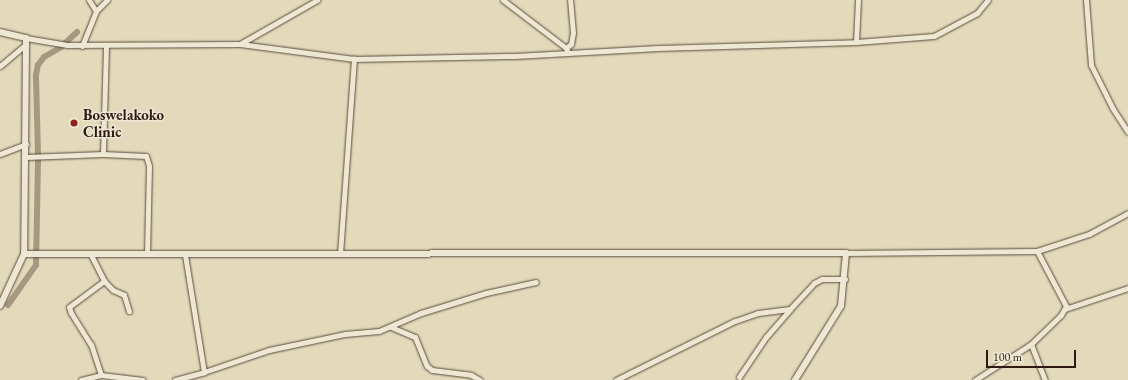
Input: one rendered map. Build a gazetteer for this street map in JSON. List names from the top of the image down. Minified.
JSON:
{"places":["Boswelakoko Clinic"],"scale_bar":"100 m"}
